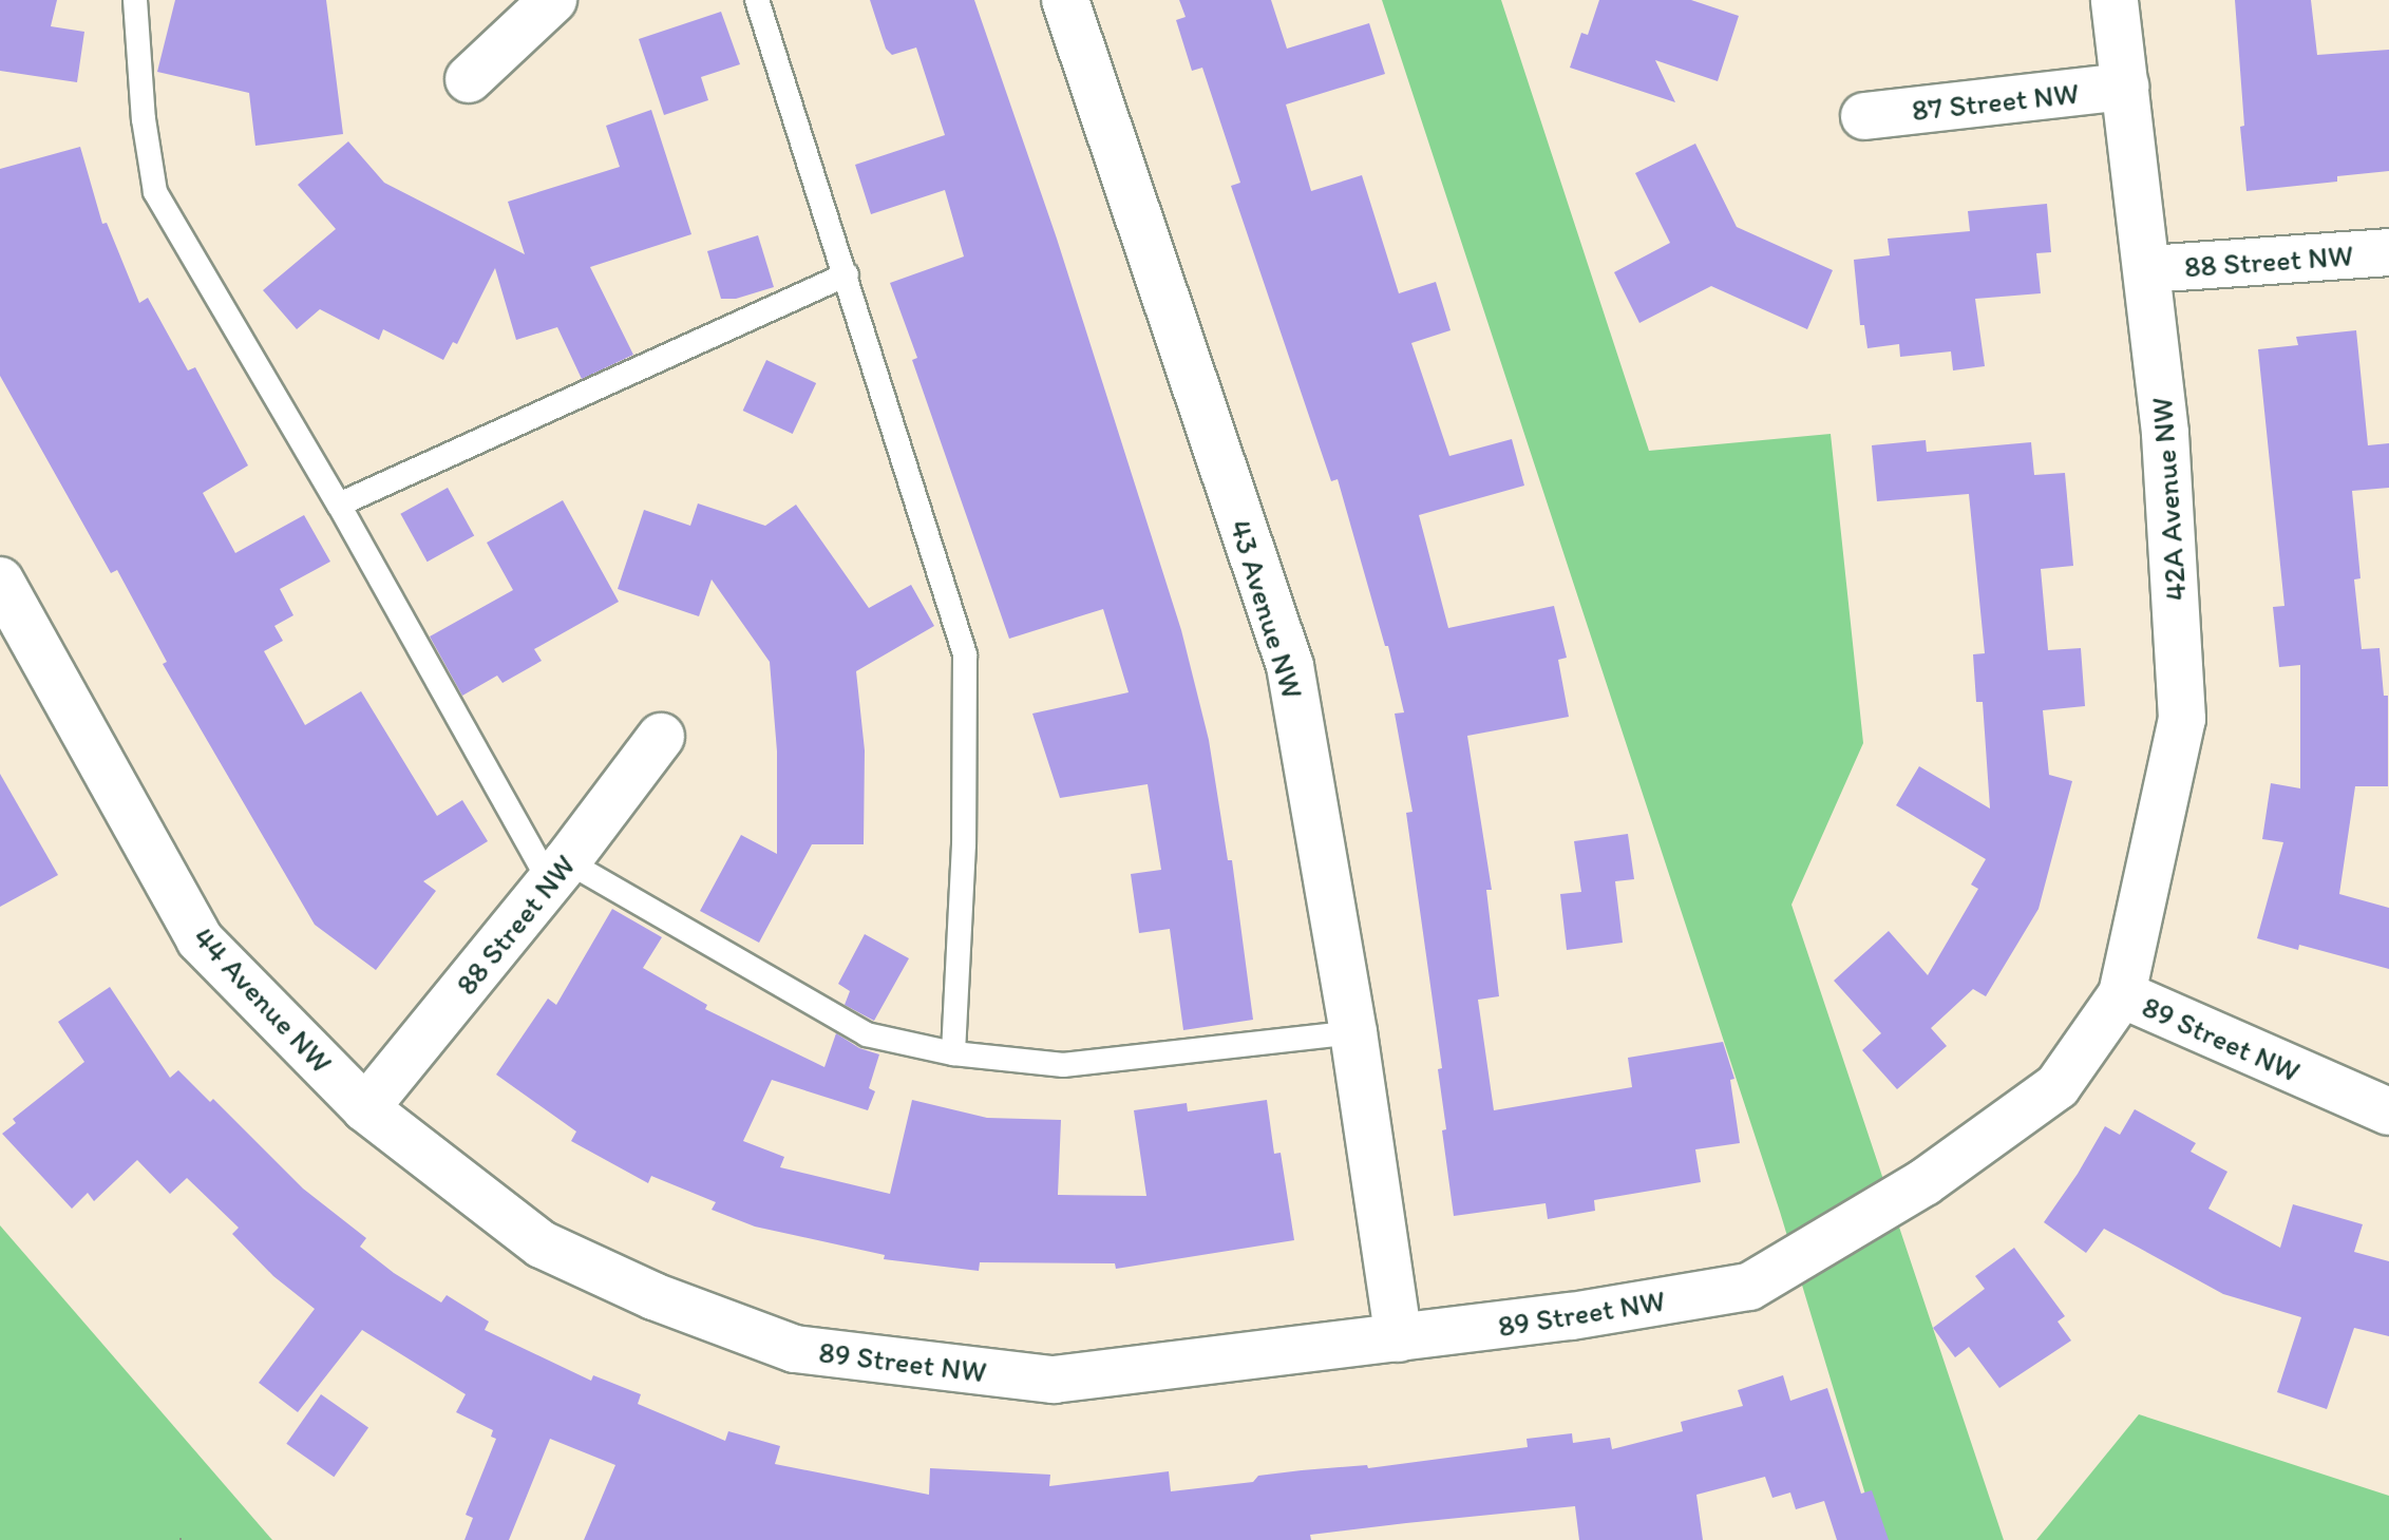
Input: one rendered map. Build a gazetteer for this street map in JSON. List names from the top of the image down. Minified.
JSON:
{"streets":{"street":["87 Street NW","88 Street NW","42A Avenue NW","43 Avenue NW","44 Avenue NW","89 Street NW"]},"crossings":[["87 Street NW","42A Avenue NW"],["88 Street NW","42A Avenue NW"],["88 Street NW","44 Avenue NW"],["42A Avenue NW","89 Street NW"],["43 Avenue NW","89 Street NW"],["44 Avenue NW","89 Street NW"]]}
